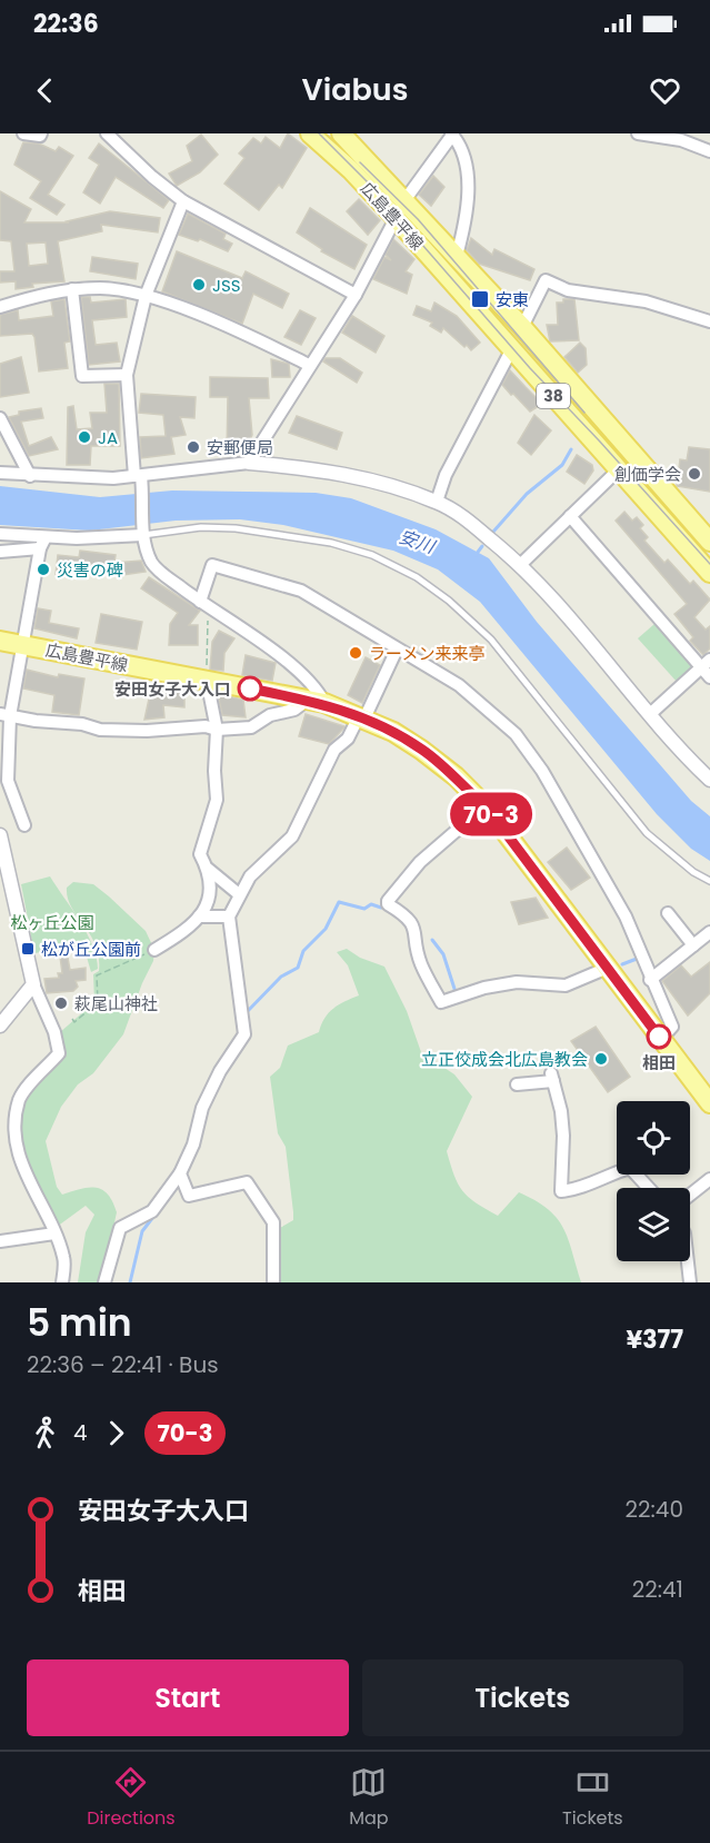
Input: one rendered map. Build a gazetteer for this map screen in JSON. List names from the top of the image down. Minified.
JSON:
{"streets":{"main road":["広島豊平線","38"]},"water":["安川"],"parks":["松ヶ丘公園"],"places":{"other":["JSS","JA","安郵便局","創価学会","災害の碑","ラーメン来来亭","安田女子大入口","萩尾山神社","相田","立正佼成会北広島教会"],"transit":["安東","松が丘公園前"]},"lines":["bus line 70-3"],"page":{"status":"22:36","header":"Viabus","on_map":"70-3","heading":["5 min","22:36 – 22:41 · Bus","¥377"],"legs":["4","70-3"],"list":[{"name":"安田女子大入口","value":"22:40"},{"name":"相田","value":"22:41"}],"buttons":["Start","Tickets"],"tabs":["Directions","Map","Tickets"]}}
